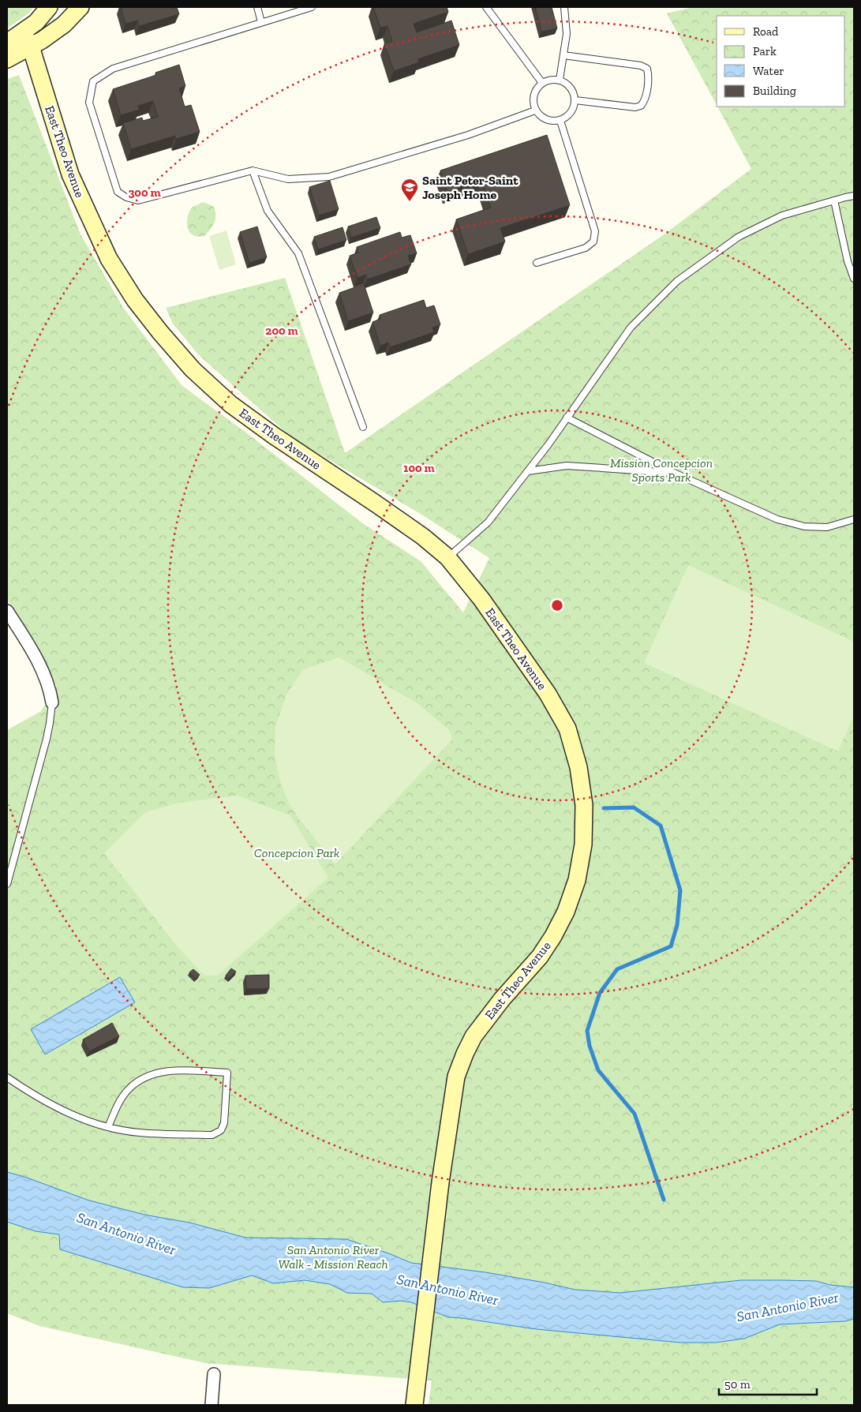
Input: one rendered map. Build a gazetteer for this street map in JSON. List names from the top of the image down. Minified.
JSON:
{"streets":{"street":["East Theo Avenue"]},"water":["San Antonio River"],"parks":["Mission Concepcion Sports Park","Concepcion Park","San Antonio River Walk - Mission Reach"],"places":{"school or university":["Saint Peter-Saint Joseph Home"]},"legend":["Road","Park","Water","Building"],"scale_bar":"50 m","rings":["300 m","200 m","100 m"]}
